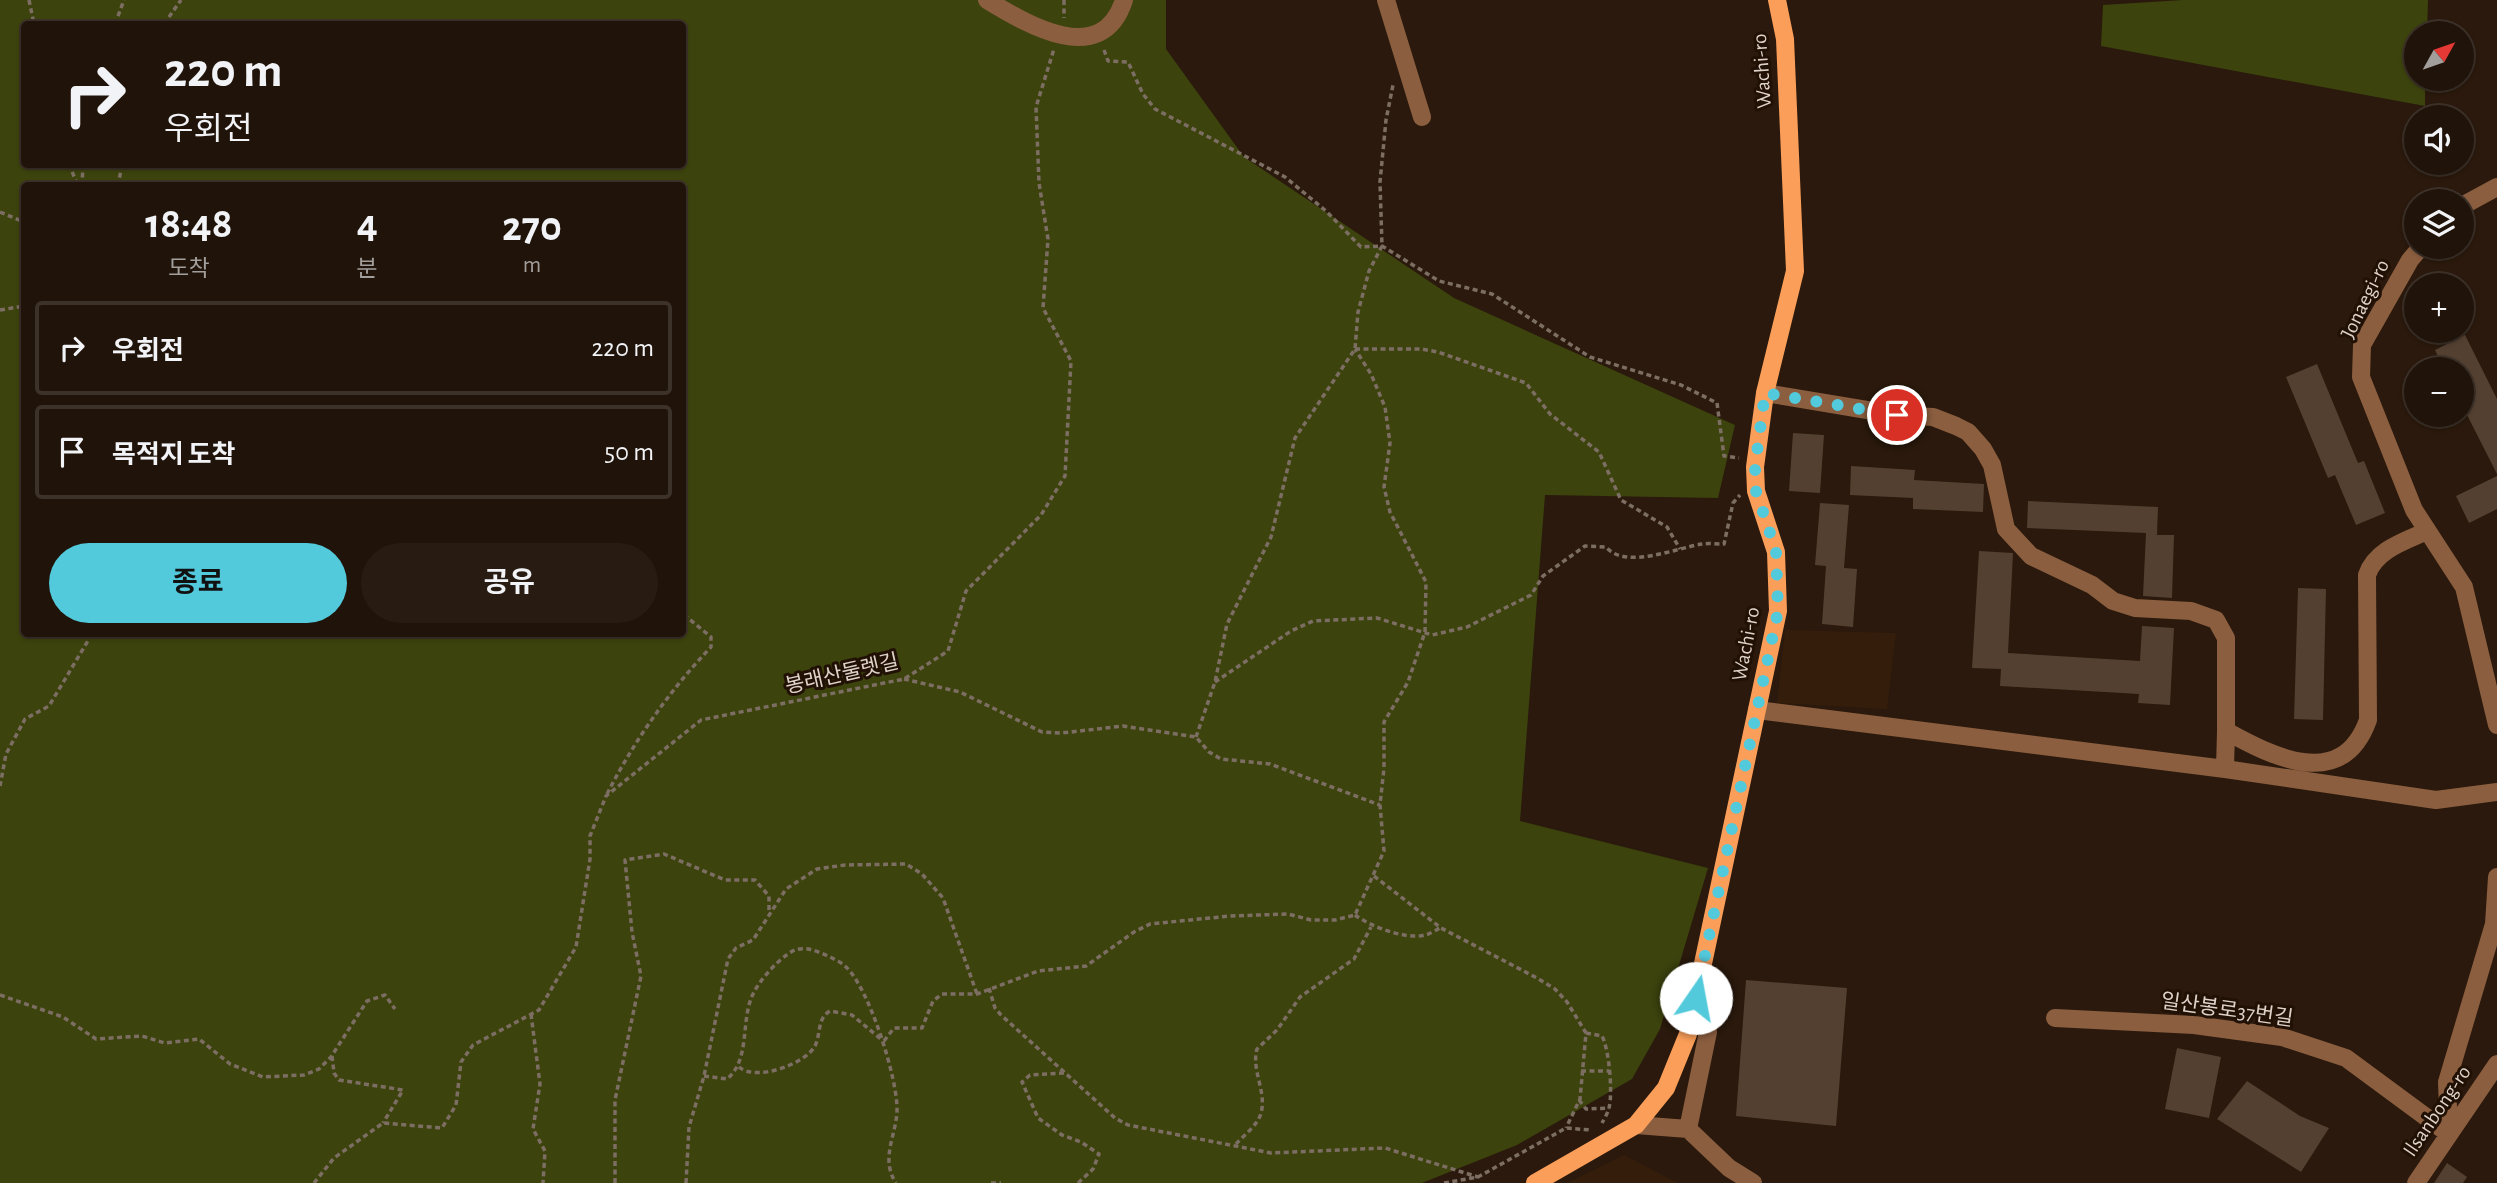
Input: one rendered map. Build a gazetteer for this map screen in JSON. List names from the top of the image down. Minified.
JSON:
{"streets":{"main road":["Wachi-ro"],"street":["Jonaegi-ro","일산봉로37번길","Ilsanbong-ro"],"path":["봉래산둘렛길"]},"crossings":[["일산봉로37번길","Ilsanbong-ro"]],"north":"top right","page":{"map_buttons":["+","−"],"turn":["220 m","우회전"],"eta":["18:48","도착","4","분","270","m"],"list":[{"name":"우회전","value":"220 m"},{"name":"목적지 도착","value":"50 m"}],"buttons":["종료","공유"]}}
